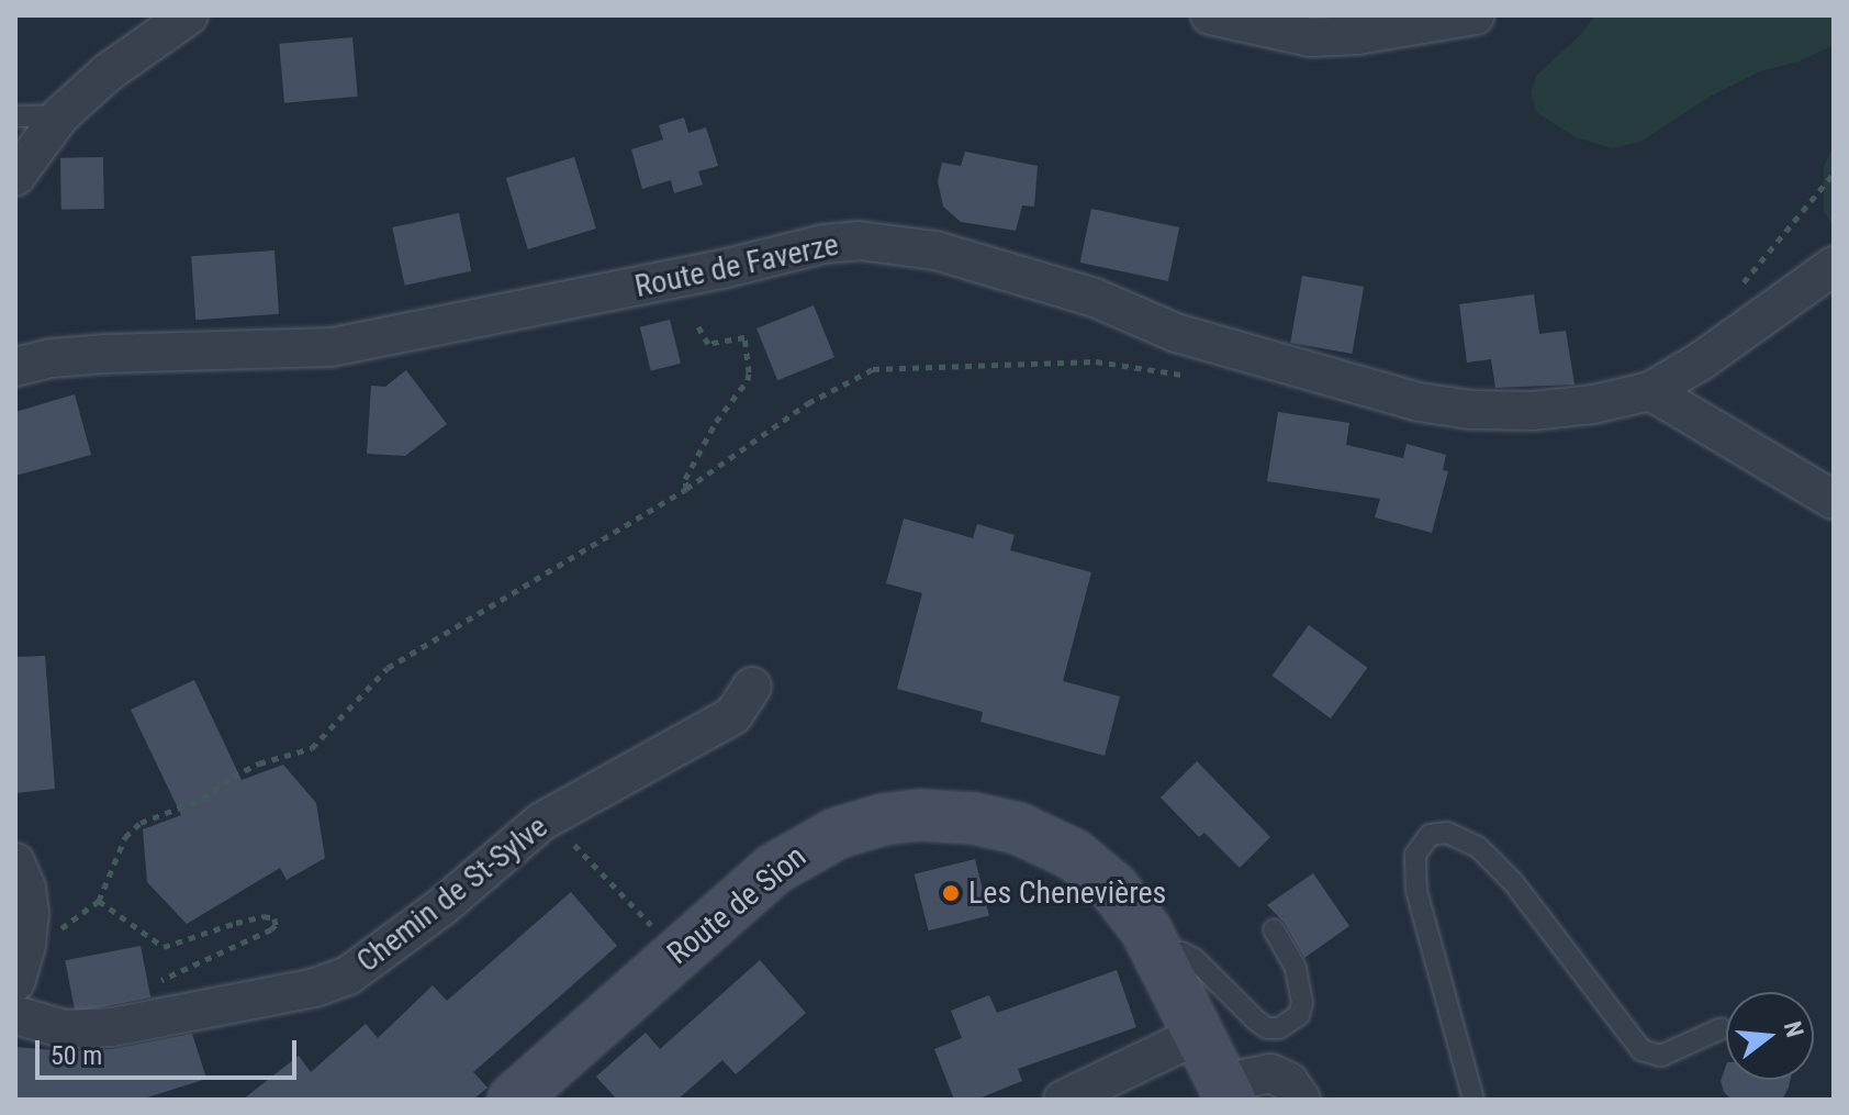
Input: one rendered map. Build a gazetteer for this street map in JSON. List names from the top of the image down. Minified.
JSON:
{"streets":{"main road":["Route de Sion"],"street":["Route de Faverze","Chemin de St-Sylve"]},"places":["Les Chenevières"],"scale_bar":"50 m","north":"right"}
